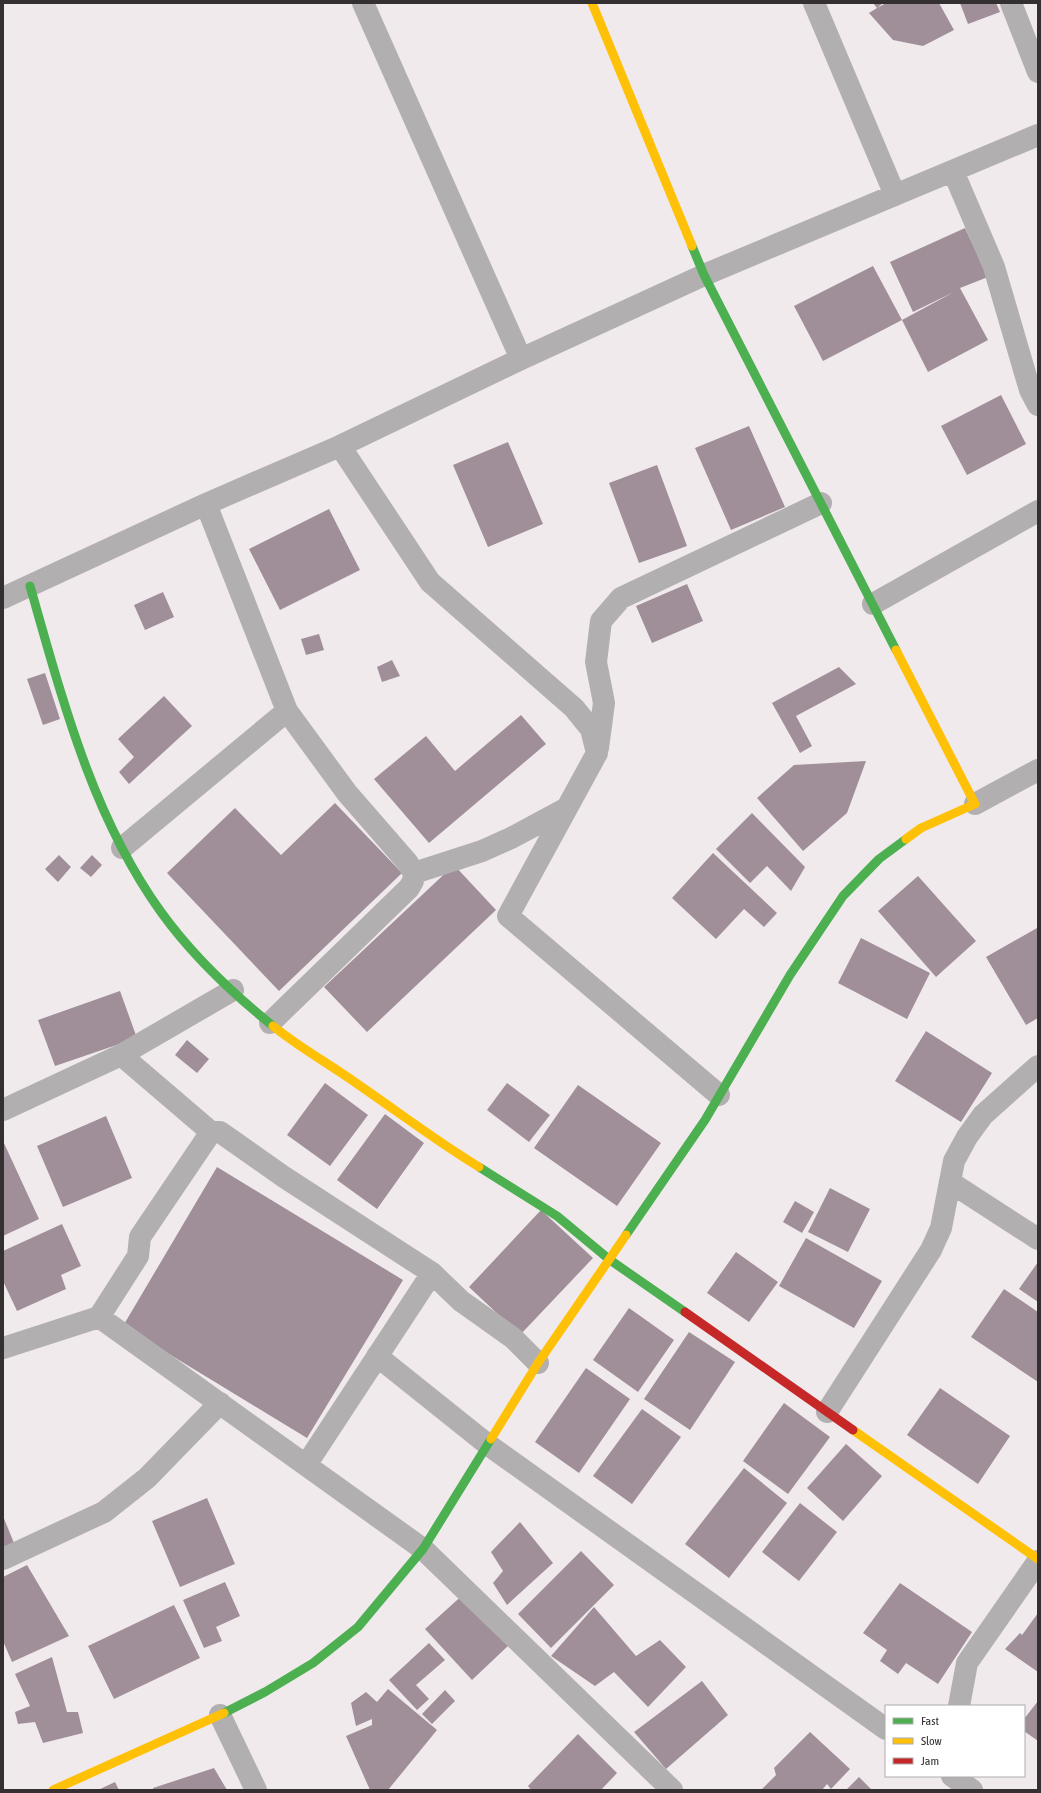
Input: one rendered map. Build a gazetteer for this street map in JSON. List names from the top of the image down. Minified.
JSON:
{"legend":["Fast","Slow","Jam"]}
